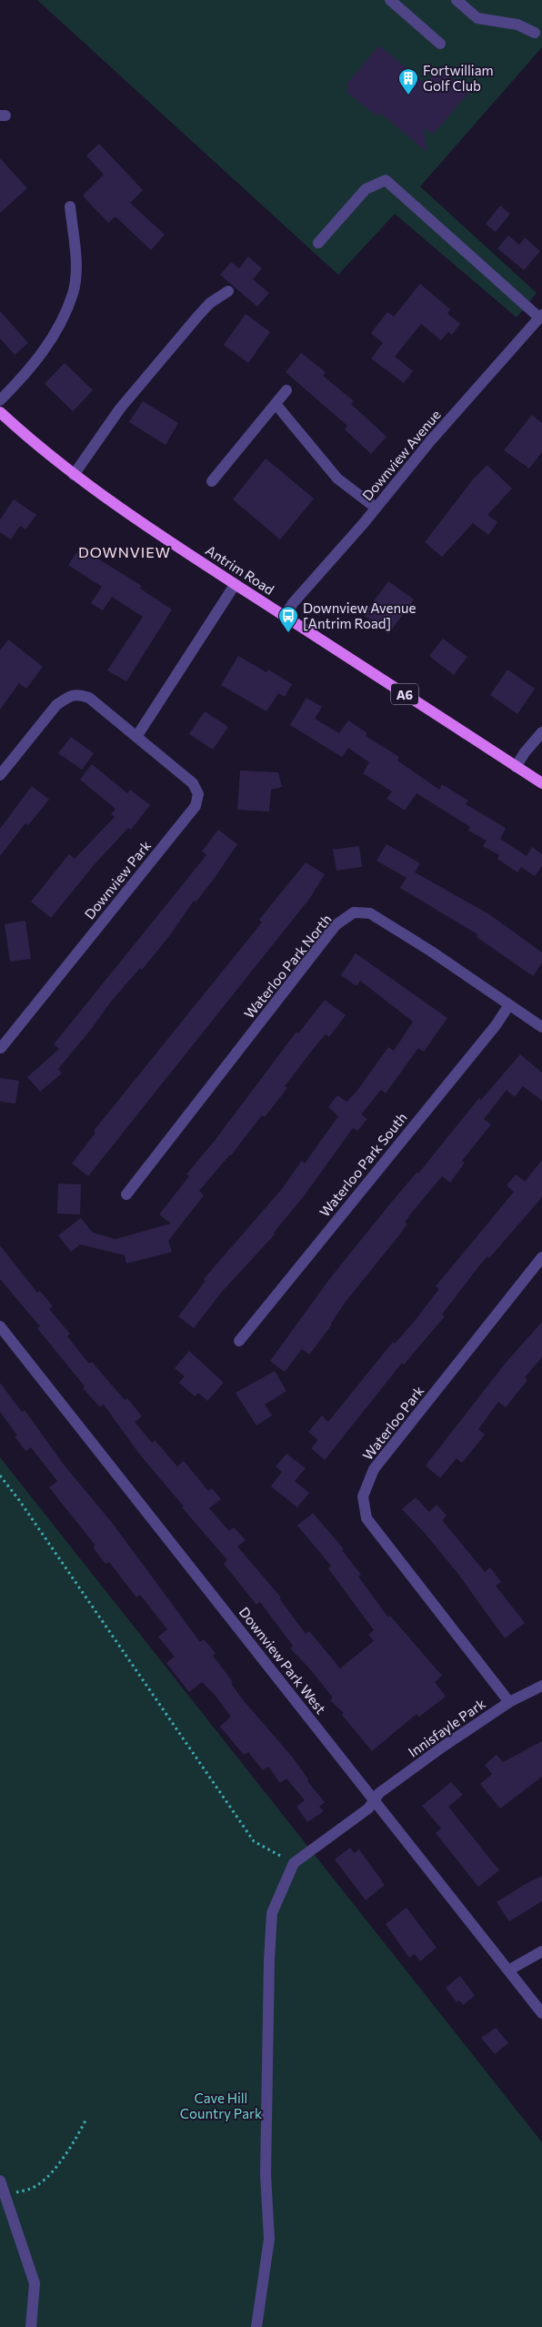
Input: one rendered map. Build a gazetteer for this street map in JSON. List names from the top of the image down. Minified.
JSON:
{"streets":{"main road":["Antrim Road","A6"],"street":["Downview Avenue","Downview Park","Waterloo Park North","Waterloo Park South","Waterloo Park","Downview Park West","Innisfayle Park"]},"crossings":[["Downview Avenue","Antrim Road"],["Waterloo Park North","Waterloo Park South"],["Waterloo Park","Innisfayle Park"],["Downview Park West","Innisfayle Park"]],"districts":["DOWNVIEW"],"parks":["Cave Hill Country Park"],"places":{"building":["Fortwilliam Golf Club"],"bus stop":["Downview Avenue [Antrim Road]"]}}
